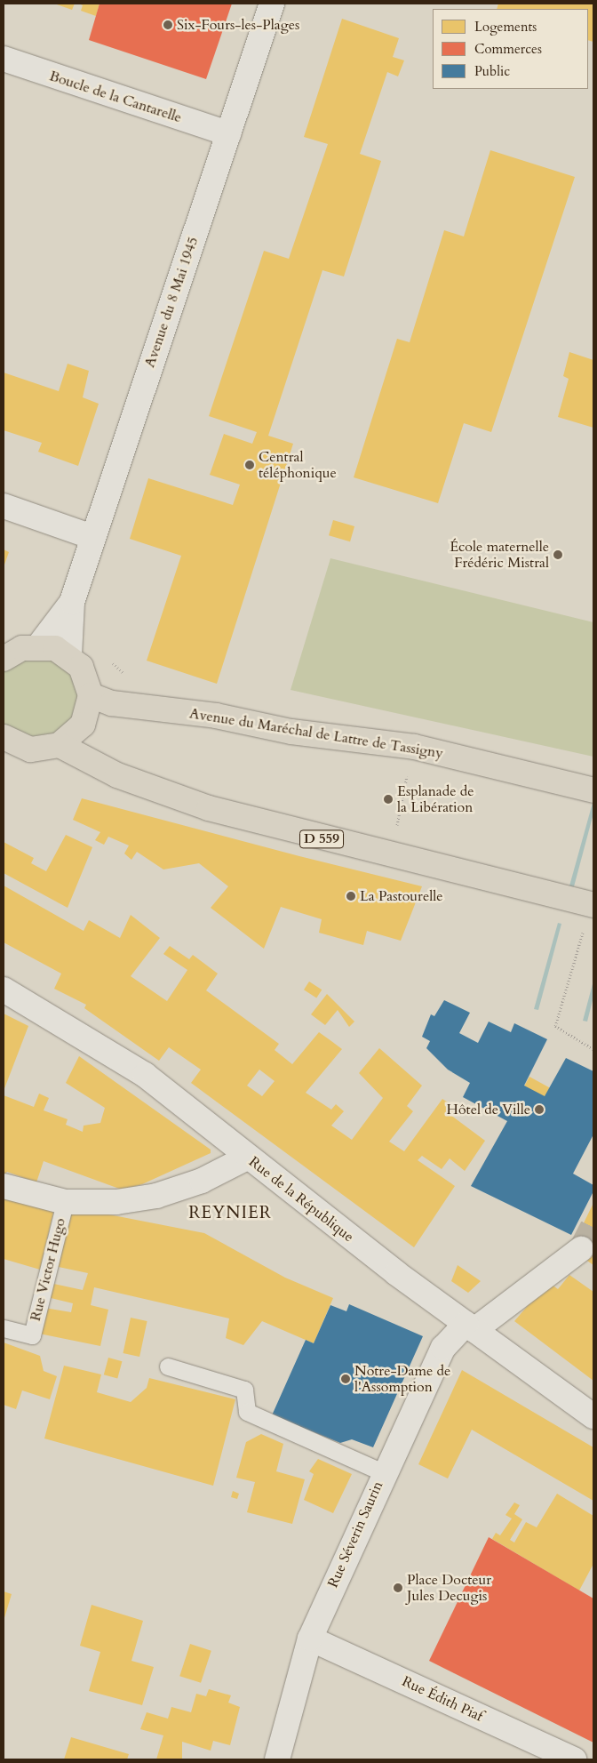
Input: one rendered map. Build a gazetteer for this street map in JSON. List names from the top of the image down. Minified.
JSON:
{"streets":{"main road":["Avenue du Maréchal de Lattre de Tassigny","D 559"],"street":["Boucle de la Cantarelle","Avenue du 8 Mai 1945","Rue de la République","Rue Victor Hugo","Rue Séverin Saurin","Rue Édith Piaf"]},"crossings":[["Boucle de la Cantarelle","Avenue du 8 Mai 1945"],["Rue de la République","Rue Victor Hugo"],["Rue de la République","Rue Séverin Saurin"],["Rue Séverin Saurin","Rue Édith Piaf"]],"districts":["REYNIER"],"places":["Six-Fours-les-Plages","Central téléphonique","École maternelle Frédéric Mistral","Esplanade de la Libération","La Pastourelle","Hôtel de Ville","Notre-Dame de l'Assomption","Place Docteur Jules Decugis"],"legend":["Logements","Commerces","Public"]}
